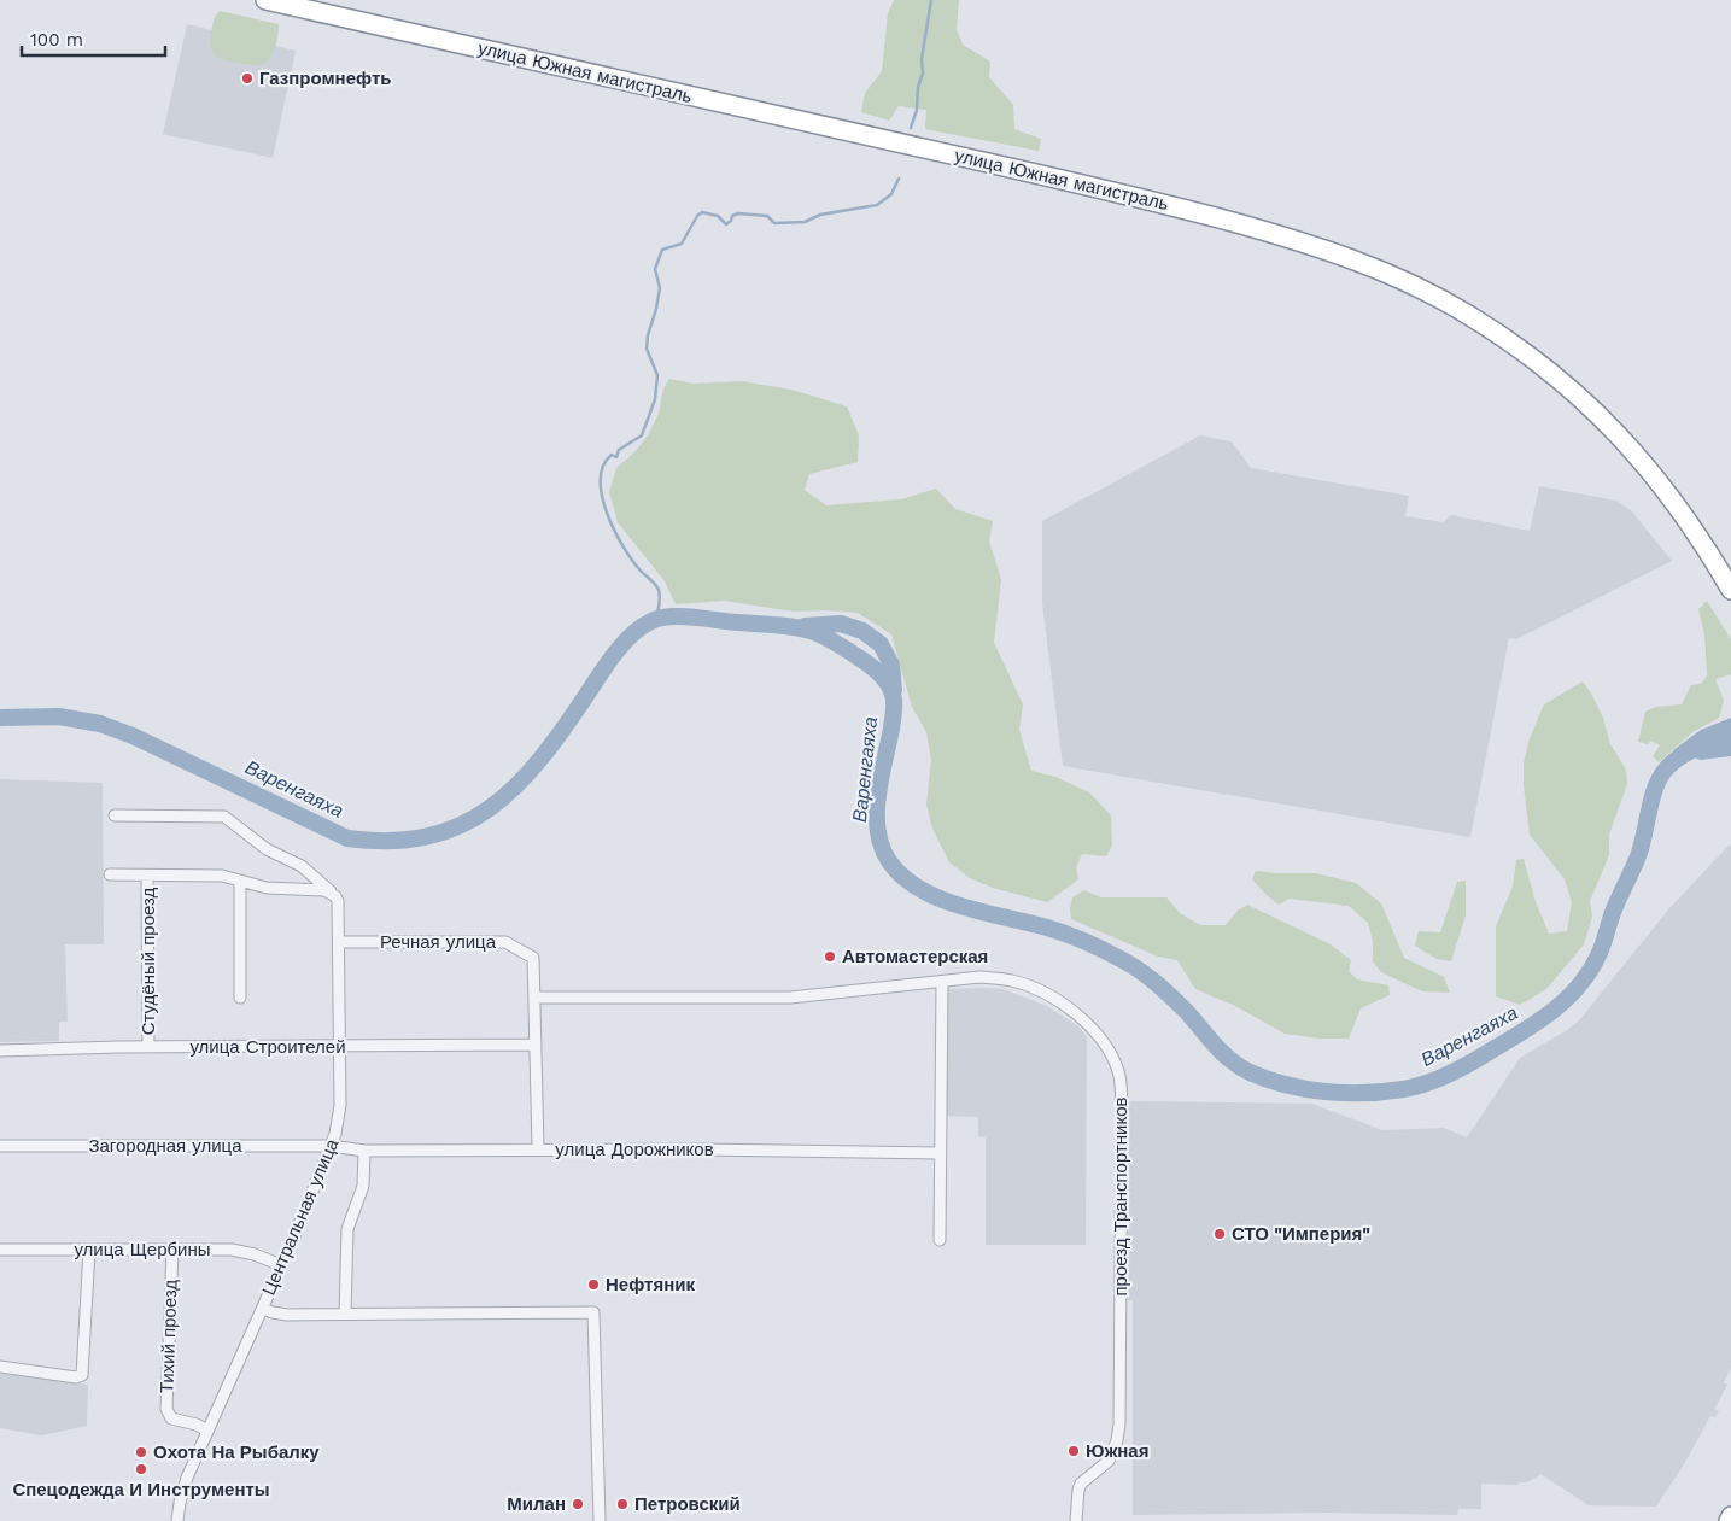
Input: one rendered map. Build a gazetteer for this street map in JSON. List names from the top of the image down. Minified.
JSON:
{"streets":{"highway":["улица Южная магистраль"],"street":["Речная улица","Студёный проезд","улица Строителей","Загородная улица","улица Дорожников","проезд Транспортников","Центральная улица","улица Щербины","Тихий проезд"]},"crossings":[["Речная улица","проезд Транспортников"],["Речная улица","Центральная улица"],["Студёный проезд","улица Строителей"],["улица Строителей","Центральная улица"],["Загородная улица","улица Дорожников"],["Загородная улица","Центральная улица"],["улица Дорожников","Центральная улица"],["Центральная улица","улица Щербины"],["Центральная улица","Тихий проезд"],["улица Щербины","Тихий проезд"]],"water":["Варенгаяха"],"places":["Газпромнефть","Автомастерская","СТО \"Империя\"","Нефтяник","Южная","Охота На Рыбалку","Спецодежда И Инструменты","Милан","Петровский"],"scale_bar":"100 m"}
